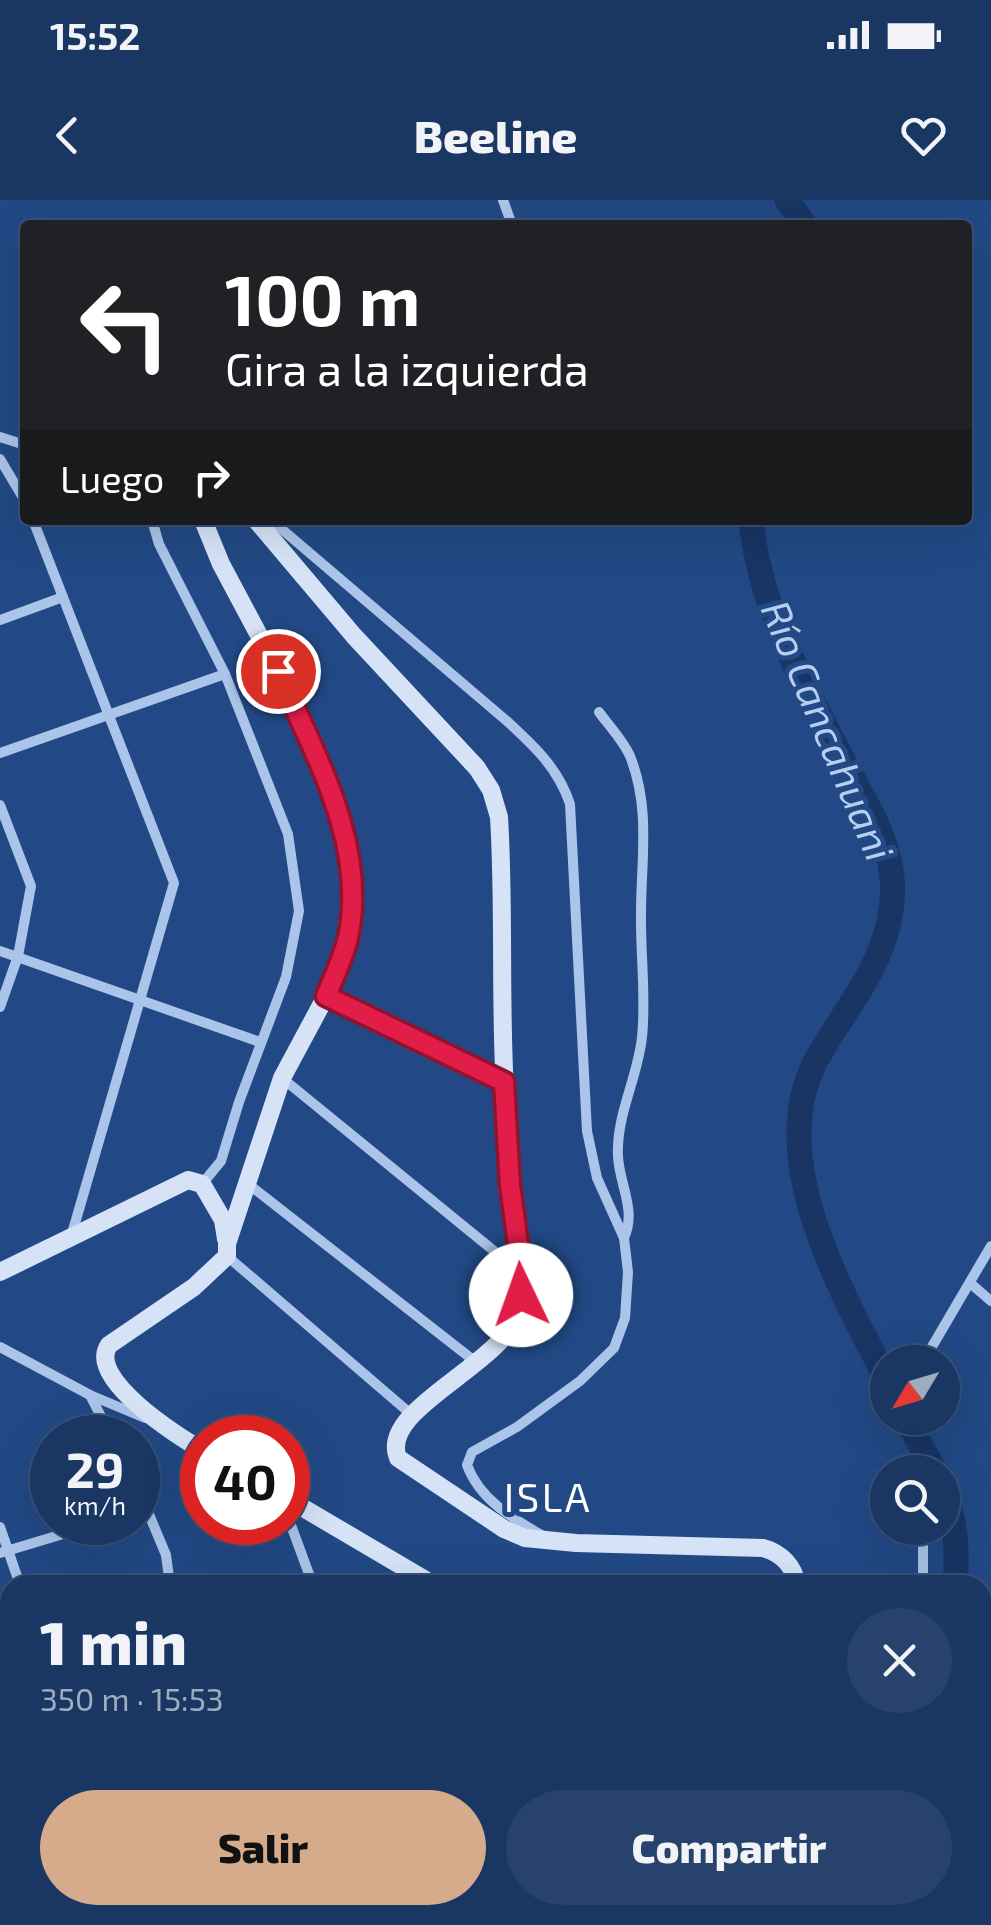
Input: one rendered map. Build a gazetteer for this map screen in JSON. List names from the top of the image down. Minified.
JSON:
{"districts":["ISLA"],"water":["Río Cancahuani"],"north":"bottom left","page":{"status":"15:52","header":"Beeline","turn":["100 m","Gira a la izquierda"],"then":"Luego","speed":"29 km/h","limit":"40","heading":["1 min","350 m · 15:53"],"buttons":["Salir","Compartir"]}}
